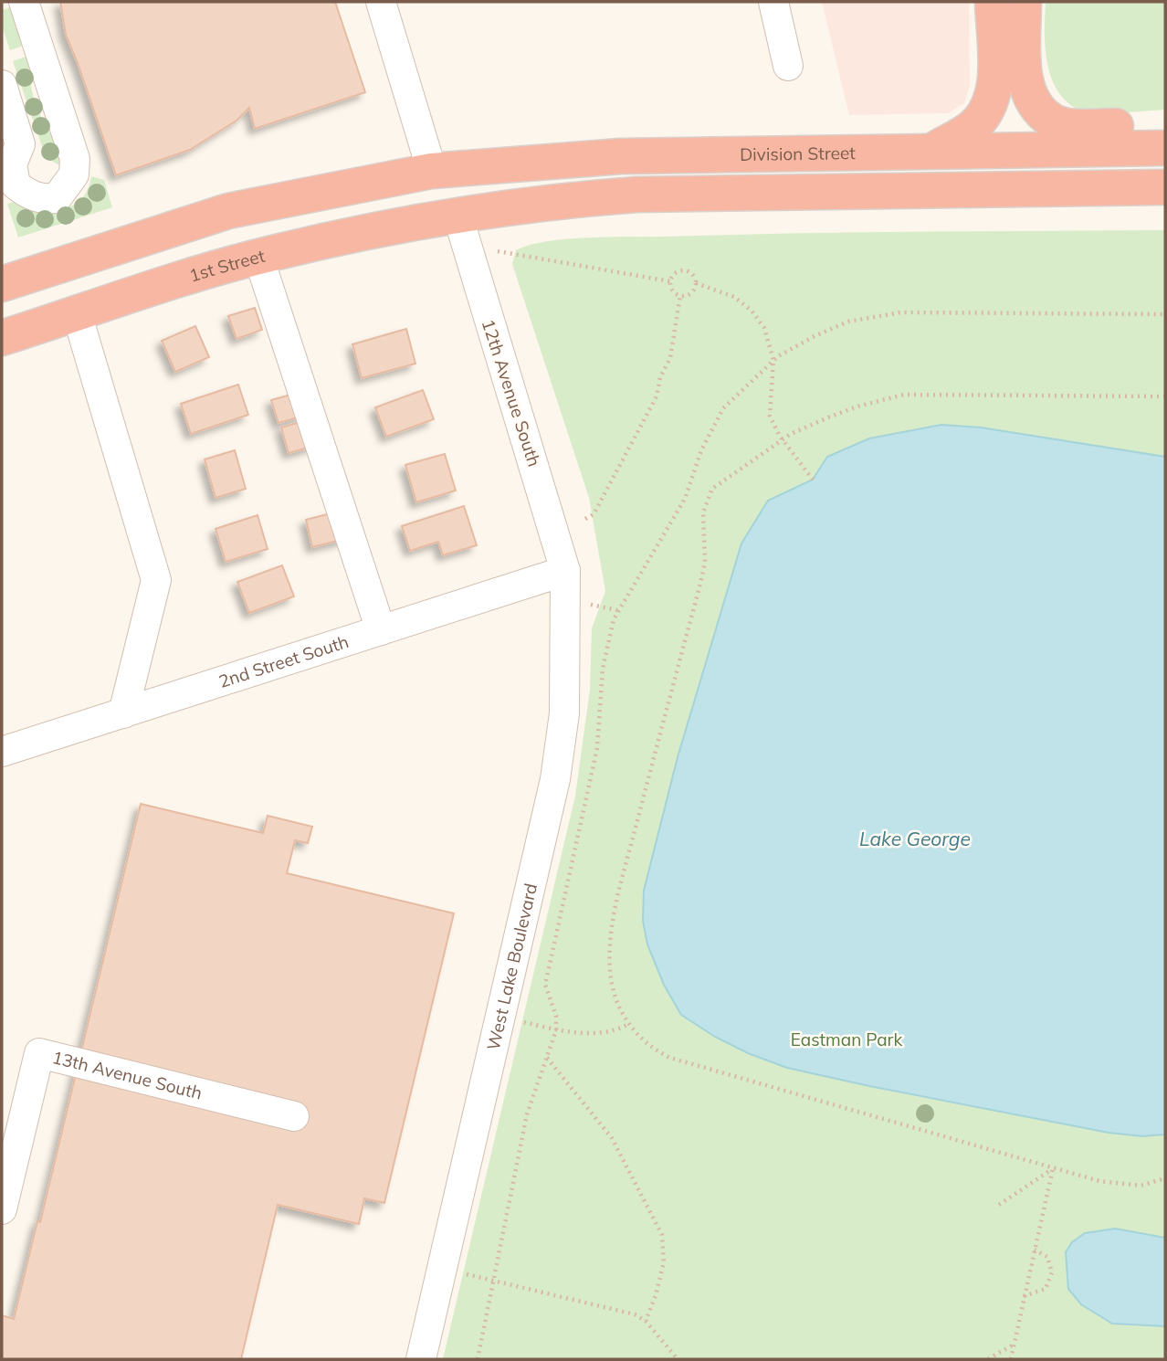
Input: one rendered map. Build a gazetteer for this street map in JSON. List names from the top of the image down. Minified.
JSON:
{"streets":{"highway":["Division Street","1st Street"],"street":["12th Avenue South","2nd Street South","West Lake Boulevard","13th Avenue South"]},"crossings":[["1st Street","12th Avenue South"],["12th Avenue South","2nd Street South"],["12th Avenue South","West Lake Boulevard"],["2nd Street South","West Lake Boulevard"]],"water":["Lake George"],"parks":["Eastman Park"]}
